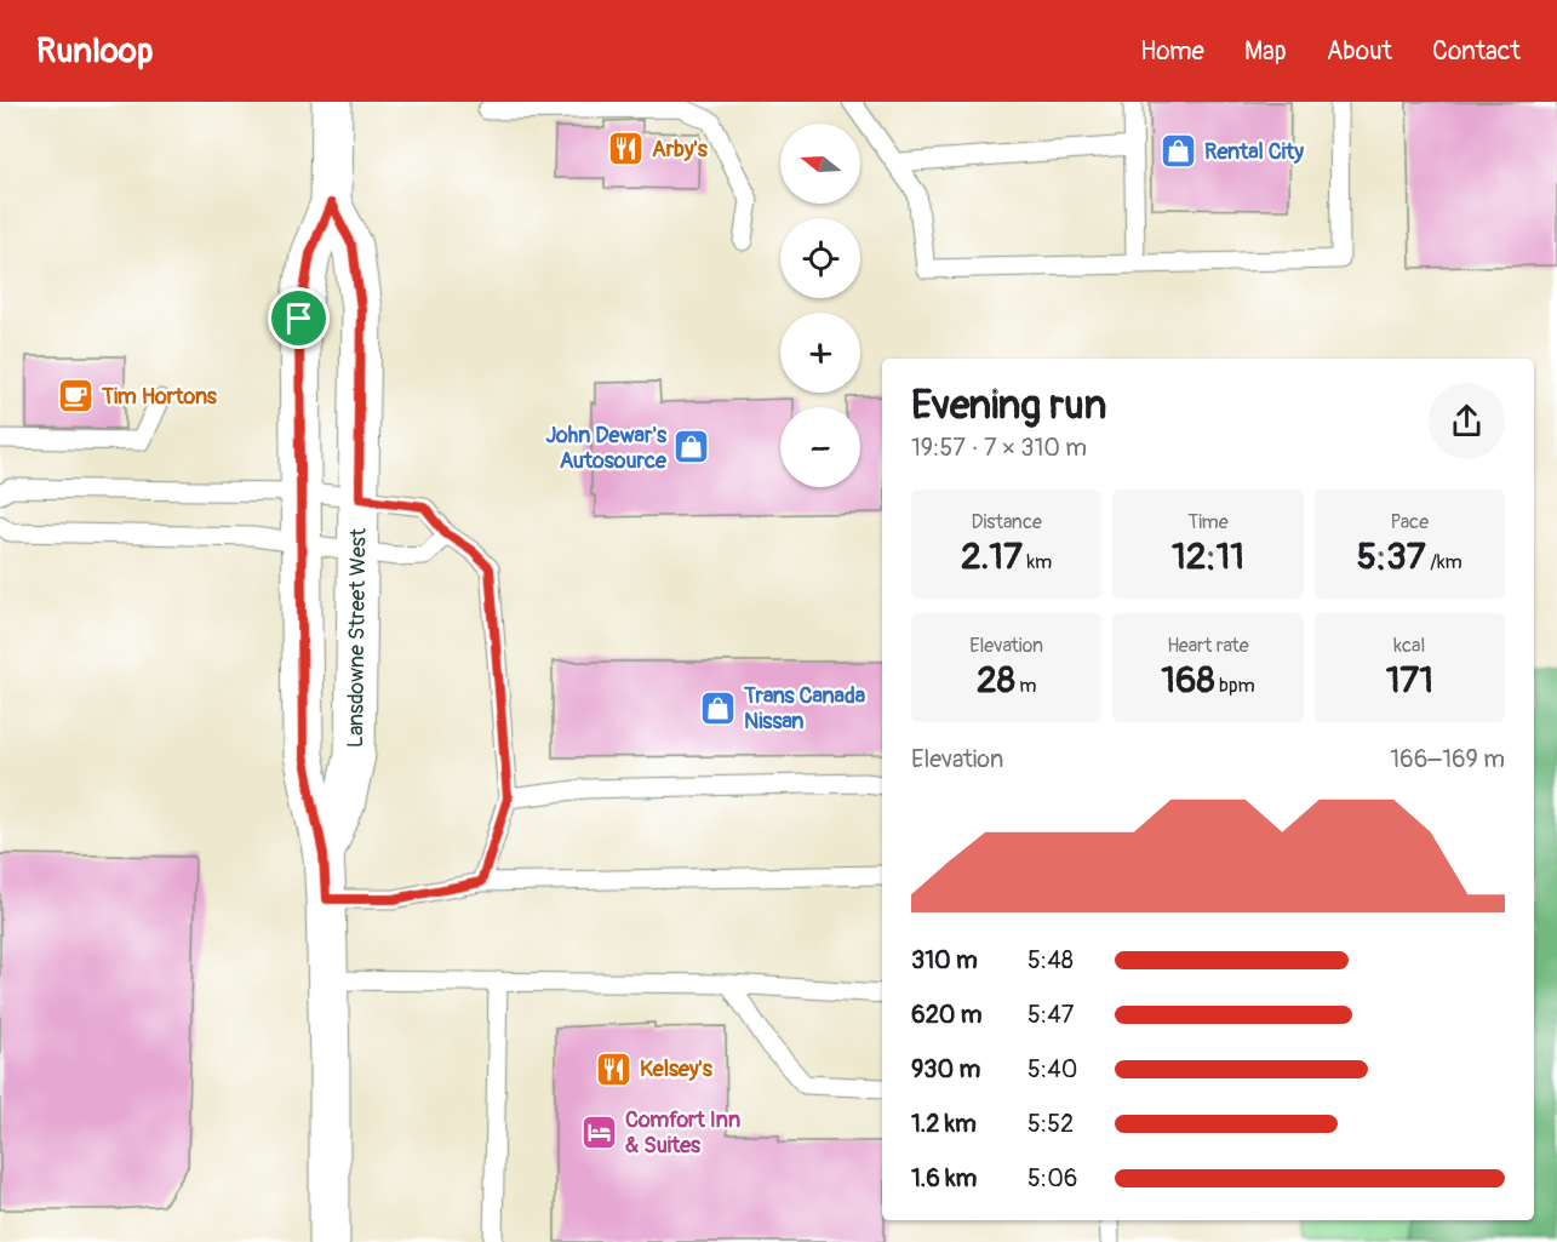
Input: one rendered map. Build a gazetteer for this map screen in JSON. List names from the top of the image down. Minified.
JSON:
{"streets":{"main road":["Lansdowne Street West"]},"places":{"restaurant":["Arby's","Kelsey's"],"shop":["Rental City","John Dewar's Autosource","Trans Canada Nissan"],"cafe":["Tim Hortons"],"hotel":["Comfort Inn & Suites"]},"north":"left","page":{"header":"Runloop","nav":["Home","Map","About","Contact"],"map_buttons":["+","−"],"heading":["Evening run","19:57 · 7 × 310 m"],"stats":[["Distance","2.17 km"],["Time","12:11"],["Pace","5:37 /km"],["Elevation","28 m"],["Heart rate","168 bpm"],["kcal","171"]],"chart":["Elevation","166–169 m"],"list":[{"name":"310 m","note":"5:48"},{"name":"620 m","note":"5:47"},{"name":"930 m","note":"5:40"},{"name":"1.2 km","note":"5:52"},{"name":"1.6 km","note":"5:06"}]}}
